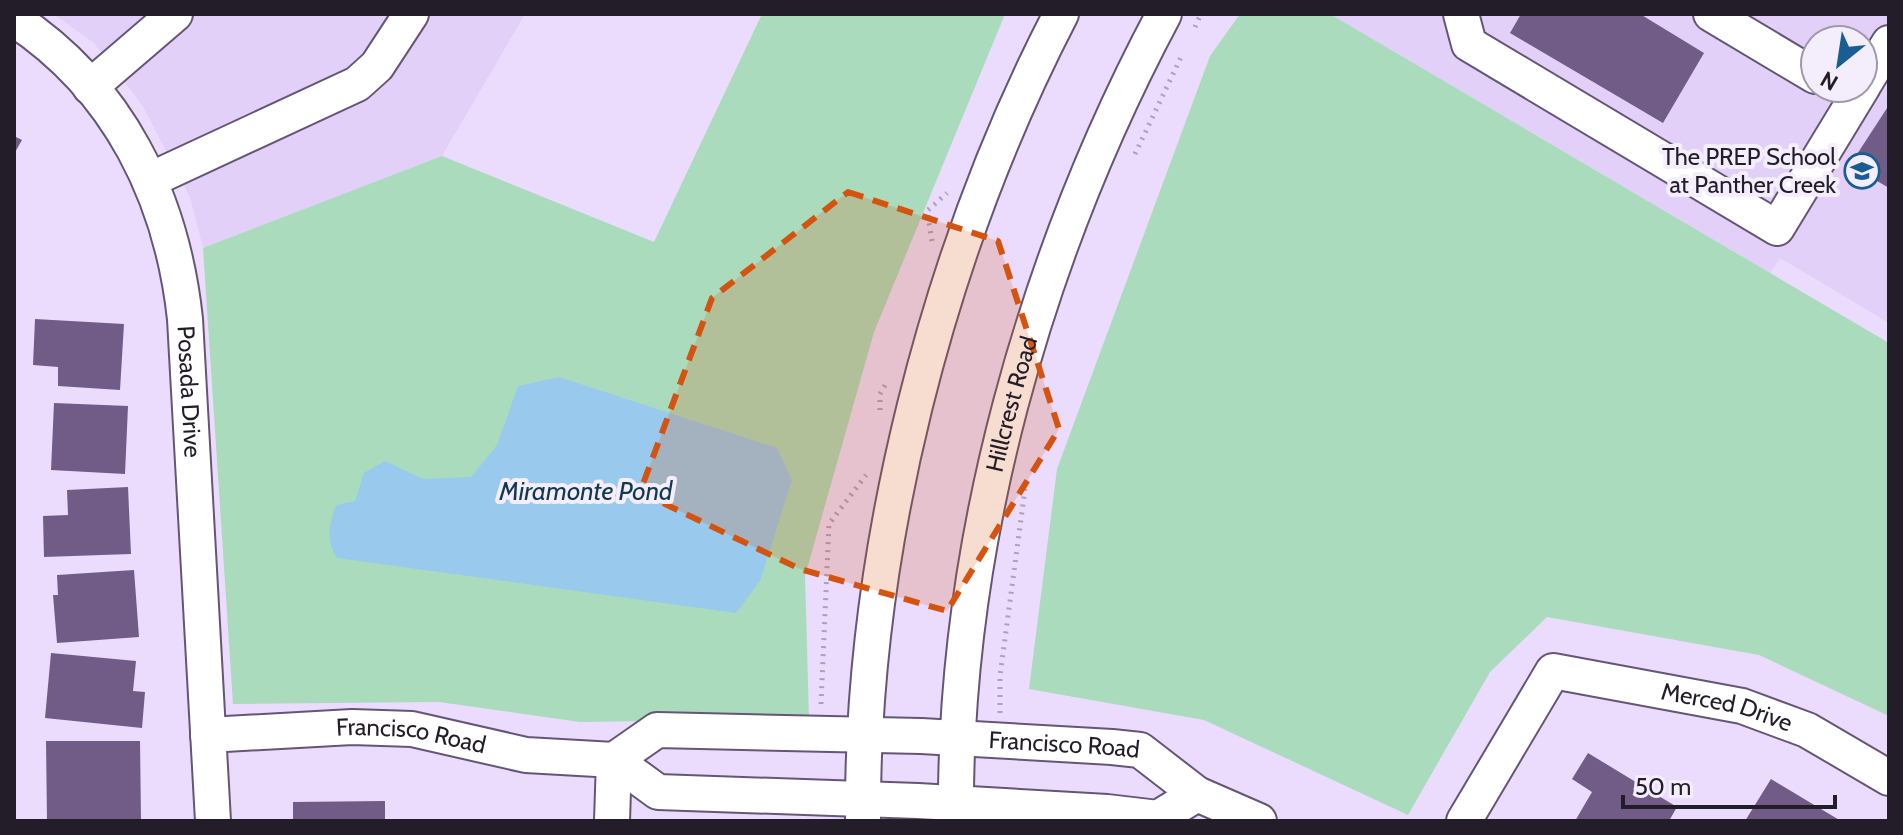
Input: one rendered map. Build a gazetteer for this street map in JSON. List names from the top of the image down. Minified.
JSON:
{"streets":{"street":["Posada Drive","Hillcrest Road","Merced Drive","Francisco Road"]},"crossings":[["Posada Drive","Francisco Road"],["Hillcrest Road","Francisco Road"]],"water":["Miramonte Pond"],"places":{"school or university":["The PREP School at Panther Creek"]},"scale_bar":"50 m","north":"bottom left"}
